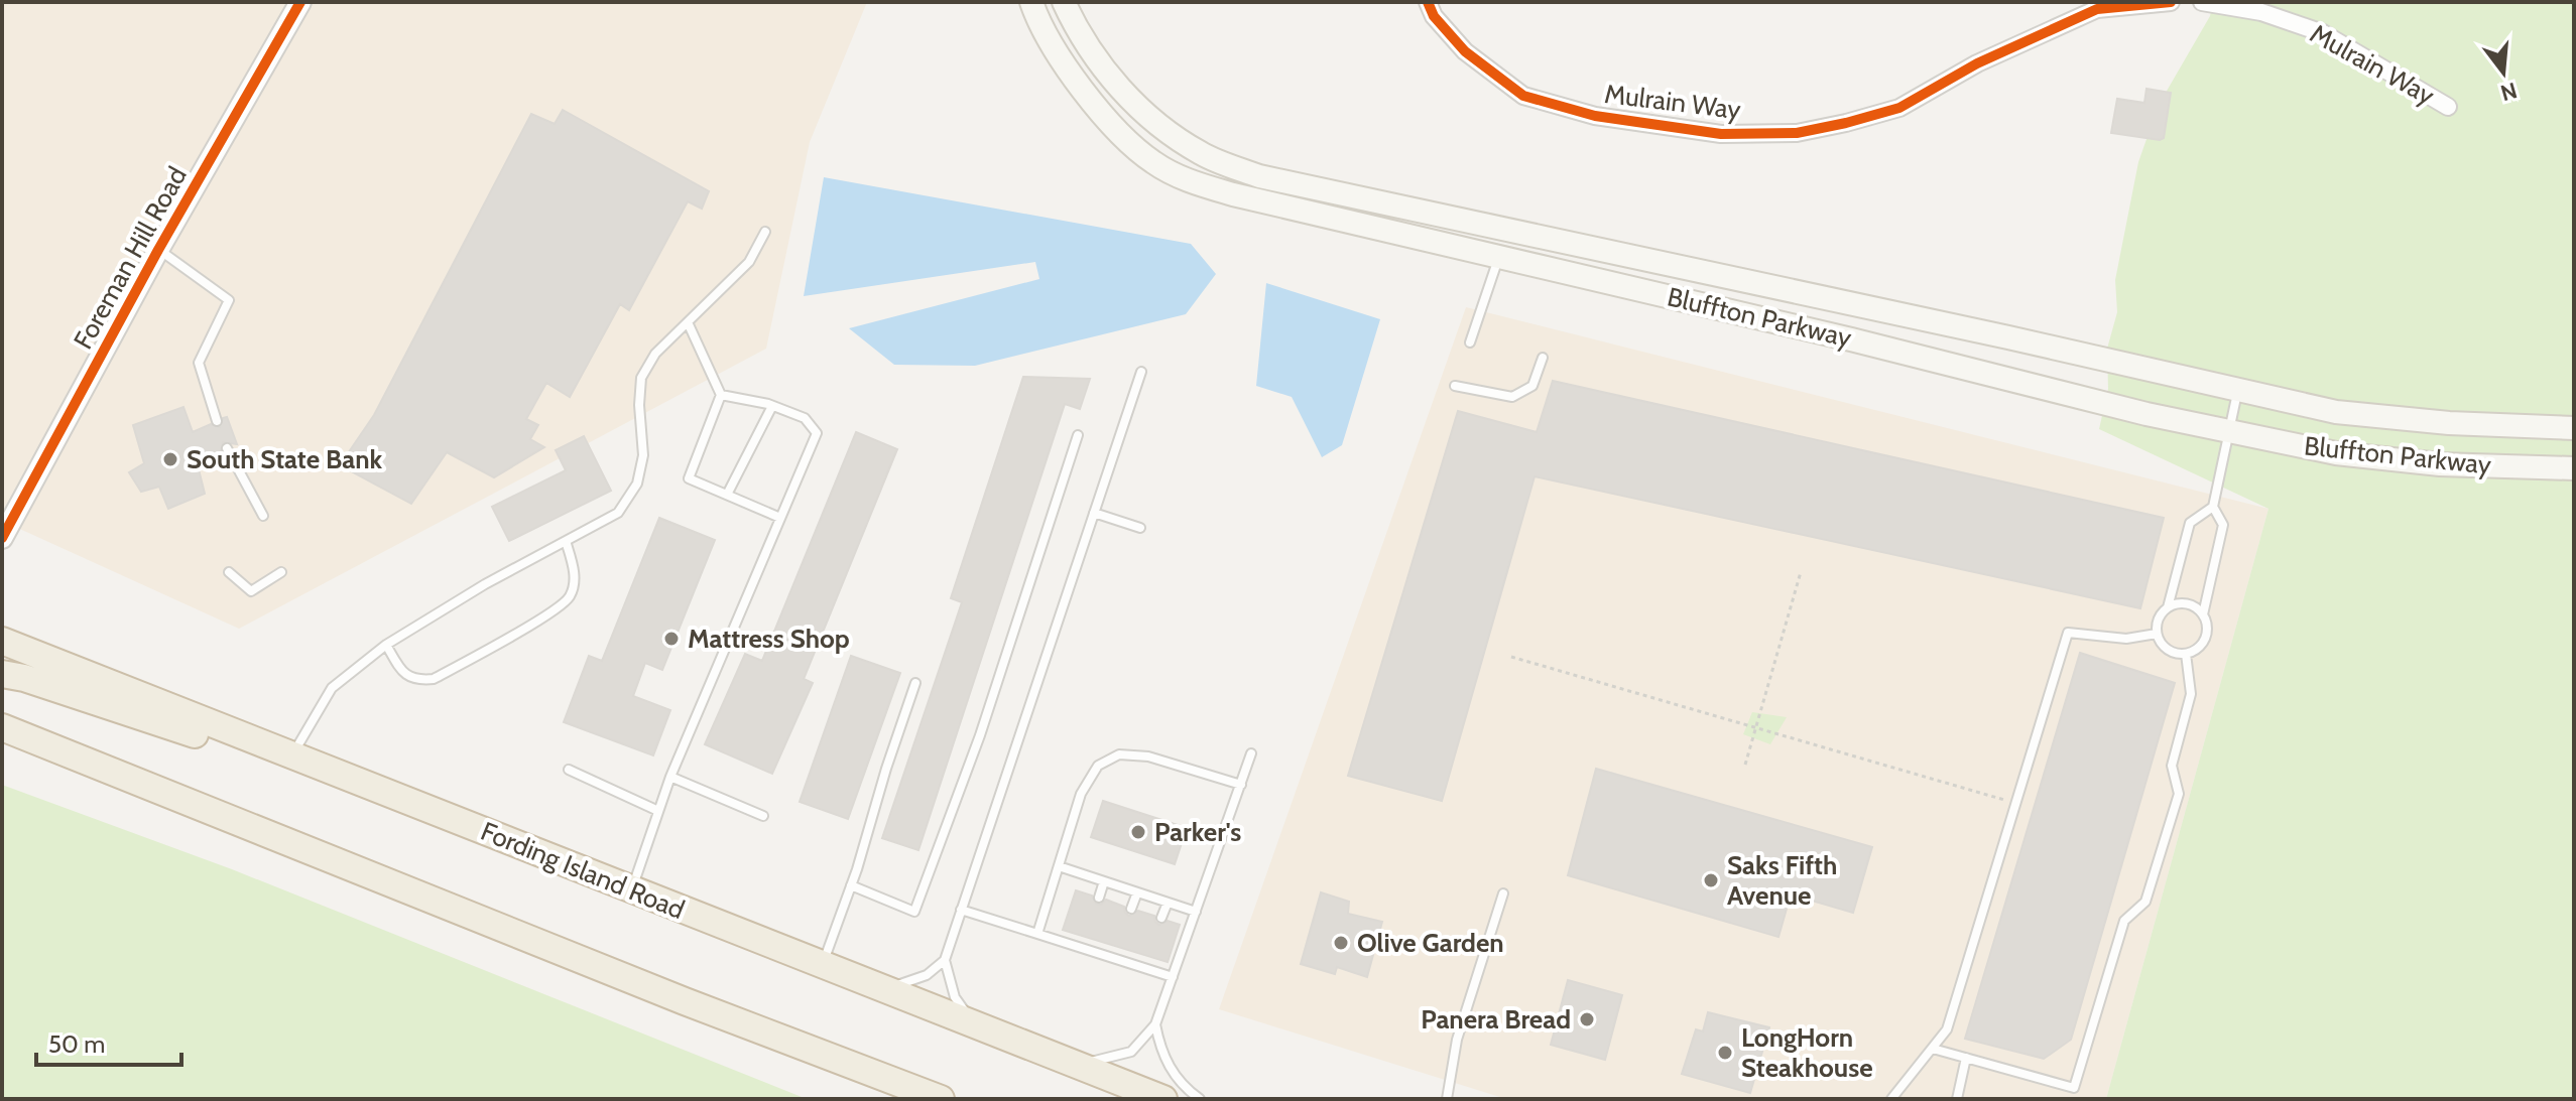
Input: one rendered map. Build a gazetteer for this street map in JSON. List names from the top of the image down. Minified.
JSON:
{"streets":{"highway":["Fording Island Road"],"main road":["Bluffton Parkway"],"street":["Mulrain Way","Foreman Hill Road"]},"places":["South State Bank","Mattress Shop","Parker's","Saks Fifth Avenue","Olive Garden","Panera Bread","LongHorn Steakhouse"],"scale_bar":"50 m","north":"bottom"}
